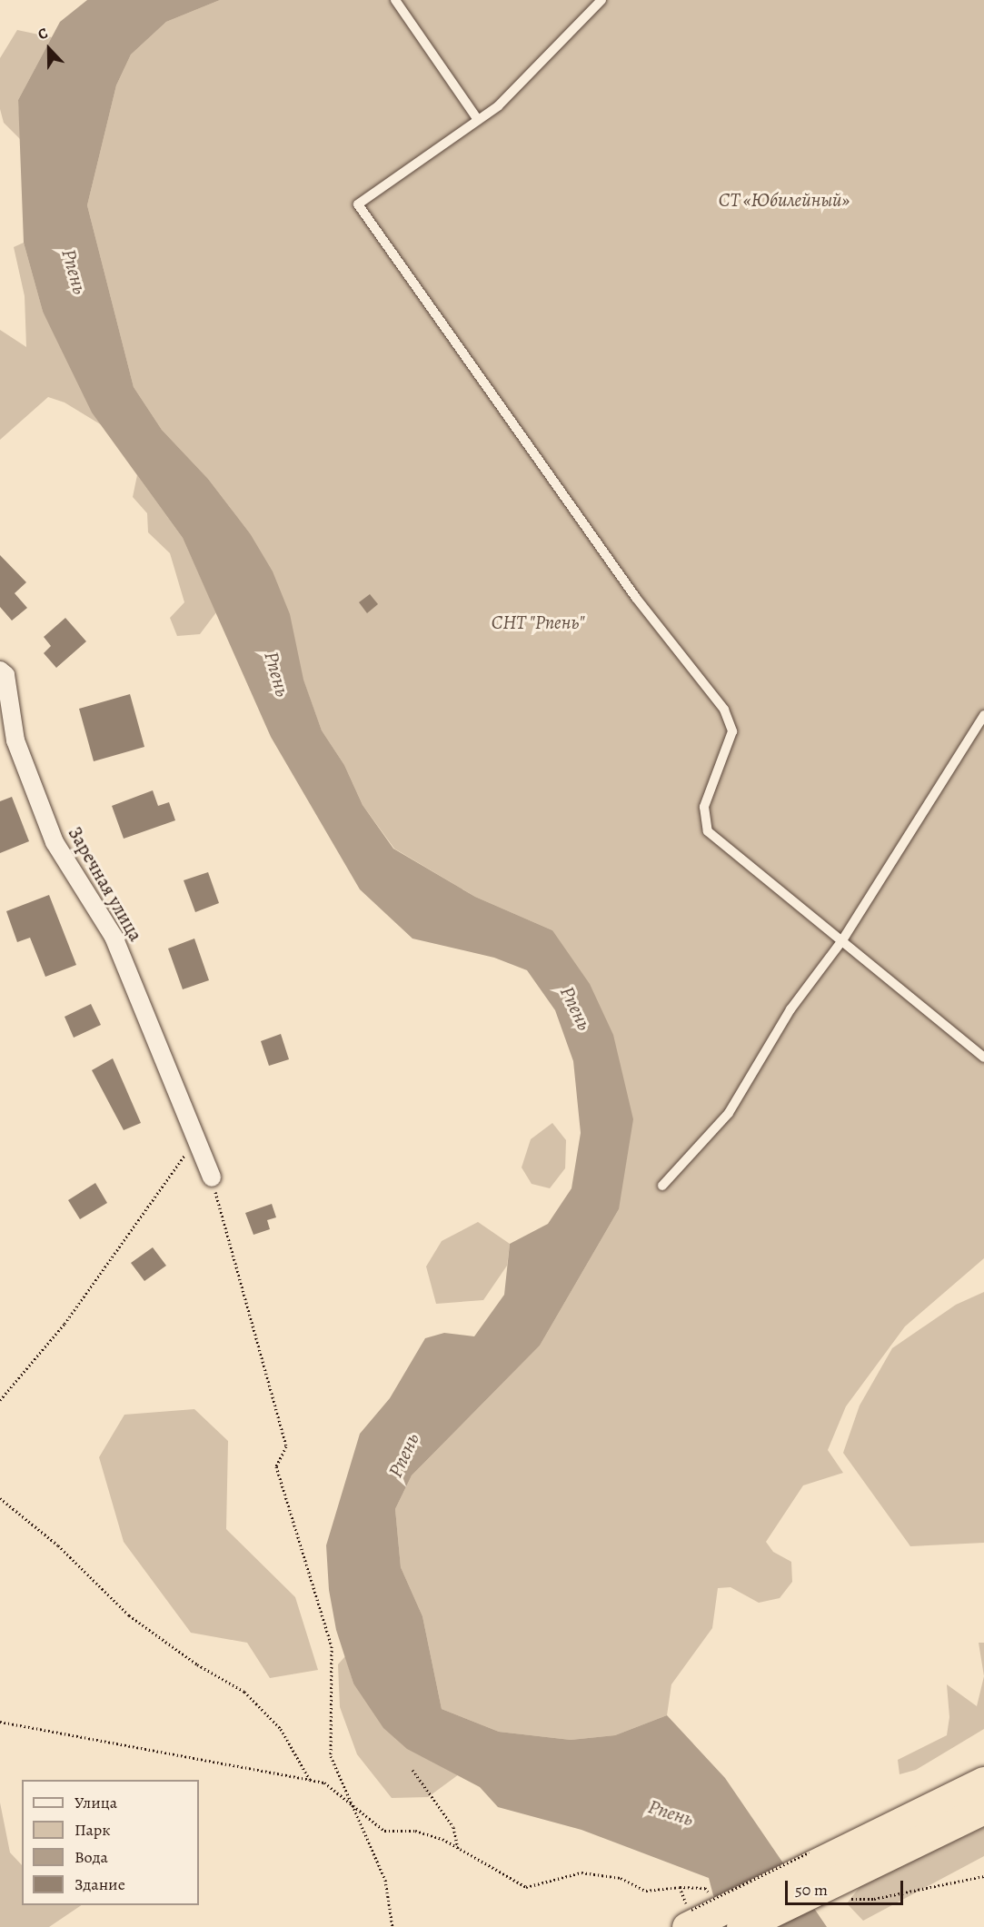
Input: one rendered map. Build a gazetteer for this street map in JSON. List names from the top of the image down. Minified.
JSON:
{"streets":{"street":["Заречная улица"]},"water":["Рпень"],"parks":["СТ «Юбилейный»","СНТ \"Рпень\""],"legend":["Улица","Парк","Вода","Здание"],"scale_bar":"50 m","north":"top"}
